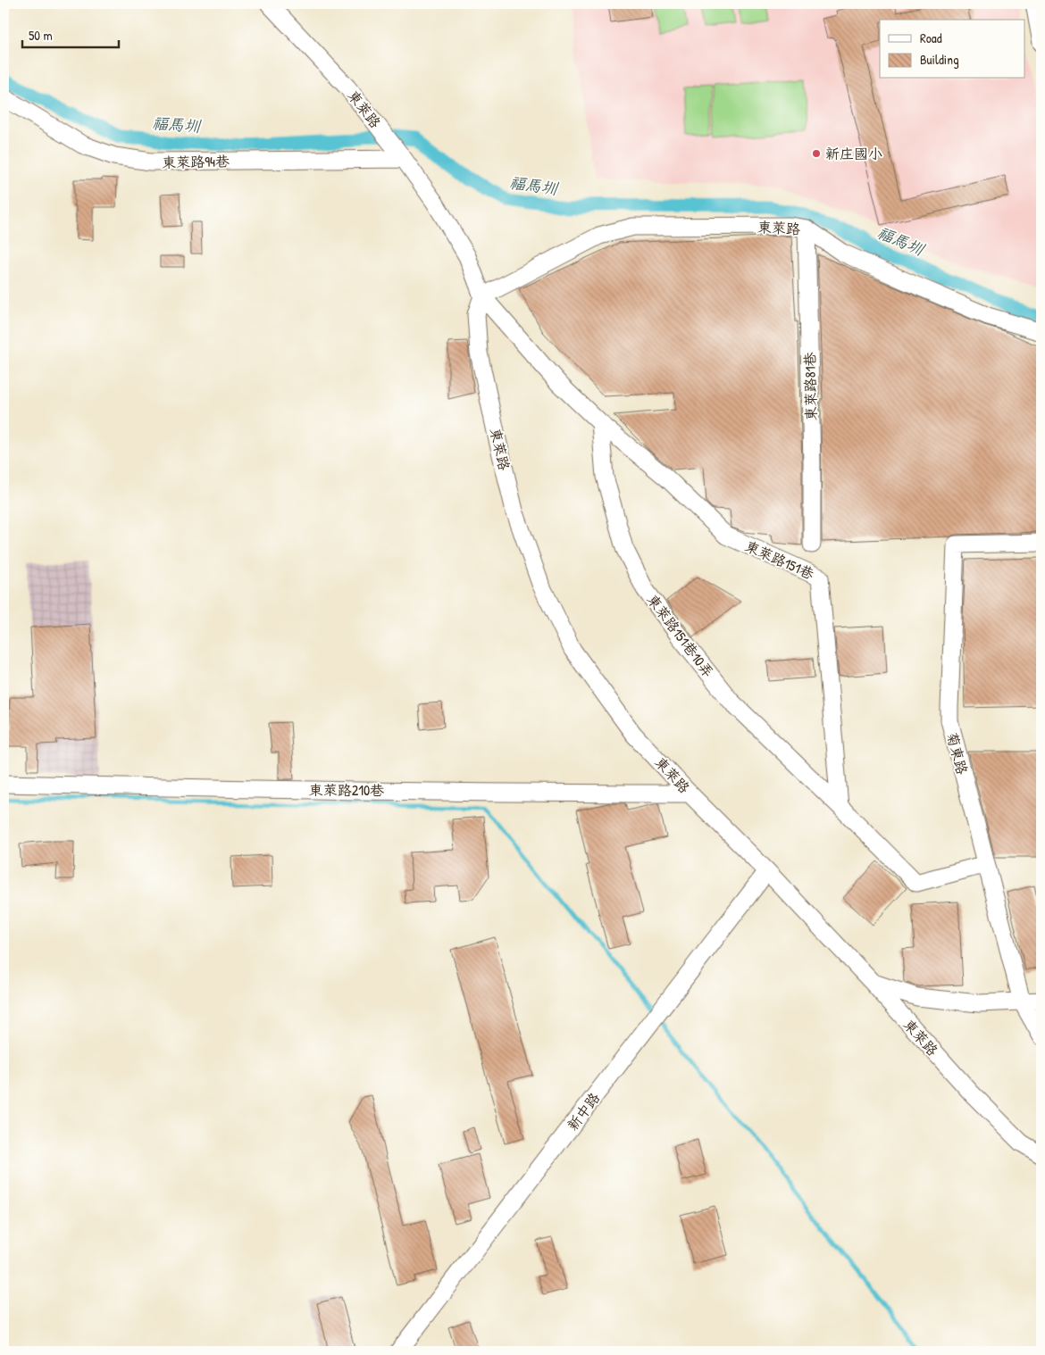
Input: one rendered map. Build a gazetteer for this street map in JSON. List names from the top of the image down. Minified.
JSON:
{"streets":{"street":["東萊路","東萊路94巷","東萊路81巷","東萊路151巷","東萊路151巷10弄","菊東路","東萊路210巷","新中路"]},"crossings":[["東萊路","東萊路94巷"],["東萊路","東萊路81巷"],["東萊路","東萊路151巷"],["東萊路","東萊路210巷"],["東萊路","新中路"],["東萊路151巷","東萊路151巷10弄"]],"water":["福馬圳"],"places":["新庄國小"],"legend":["Road","Building"],"scale_bar":"50 m"}
